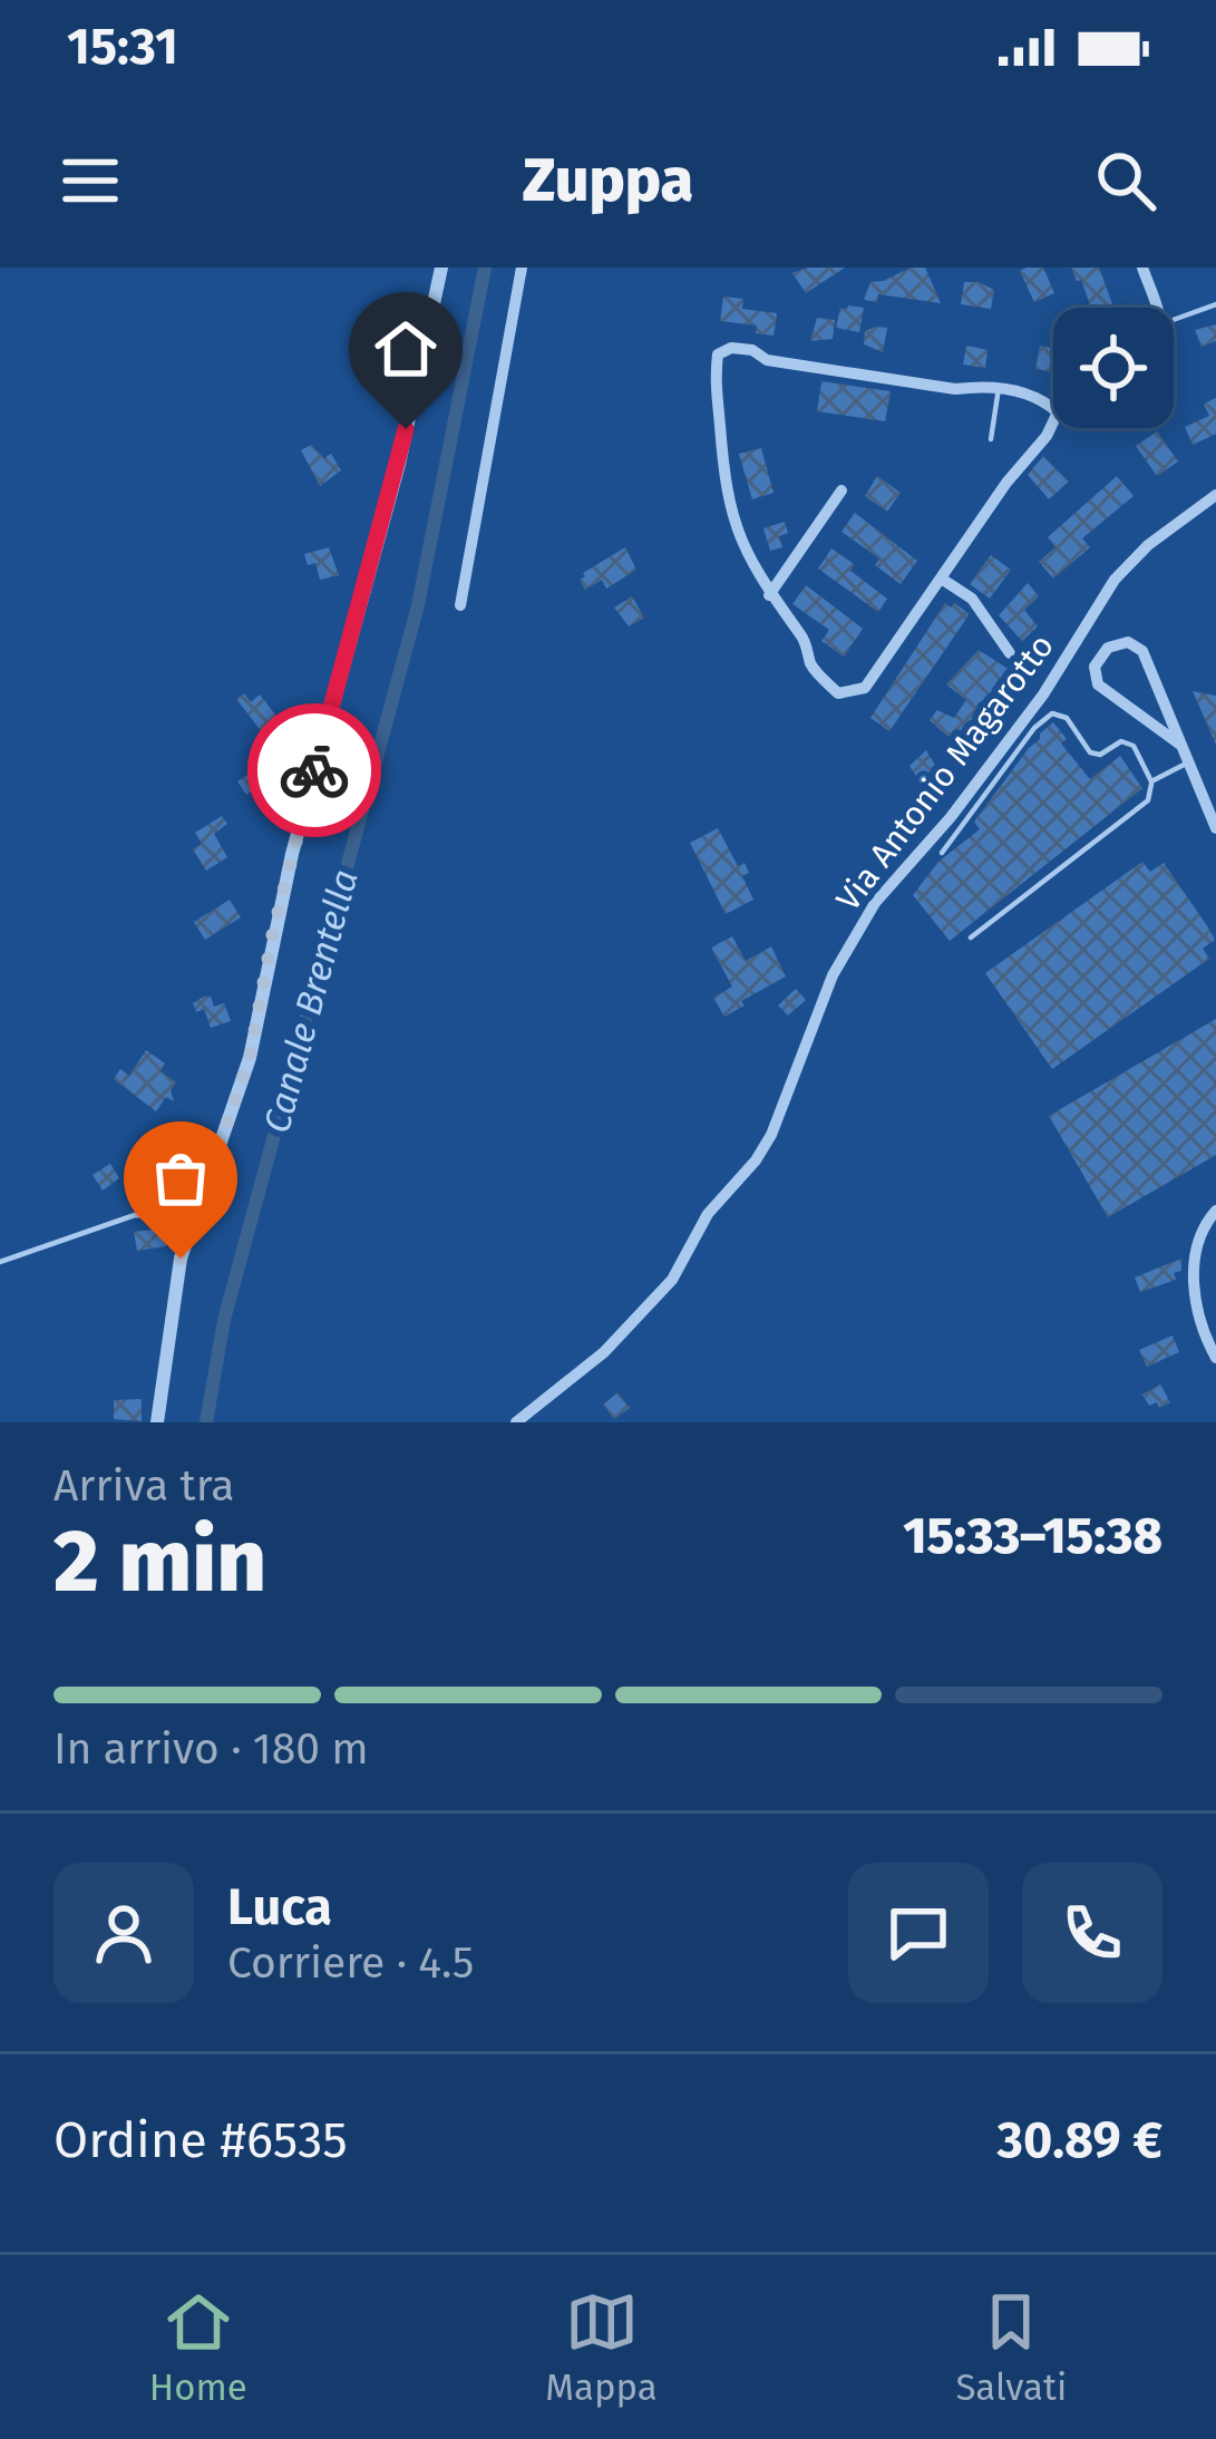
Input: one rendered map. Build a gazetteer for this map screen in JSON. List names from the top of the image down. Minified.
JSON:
{"streets":{"street":["Via Antonio Magarotto"]},"water":["Canale Brentella"],"page":{"status":"15:31","header":"Zuppa","heading":["2 min","Arriva tra","15:33–15:38"],"panel":["Luca","Corriere · 4.5","Ordine #6535","30.89 €"],"bar":"In arrivo · 180 m","tabs":["Home","Mappa","Salvati"]}}
